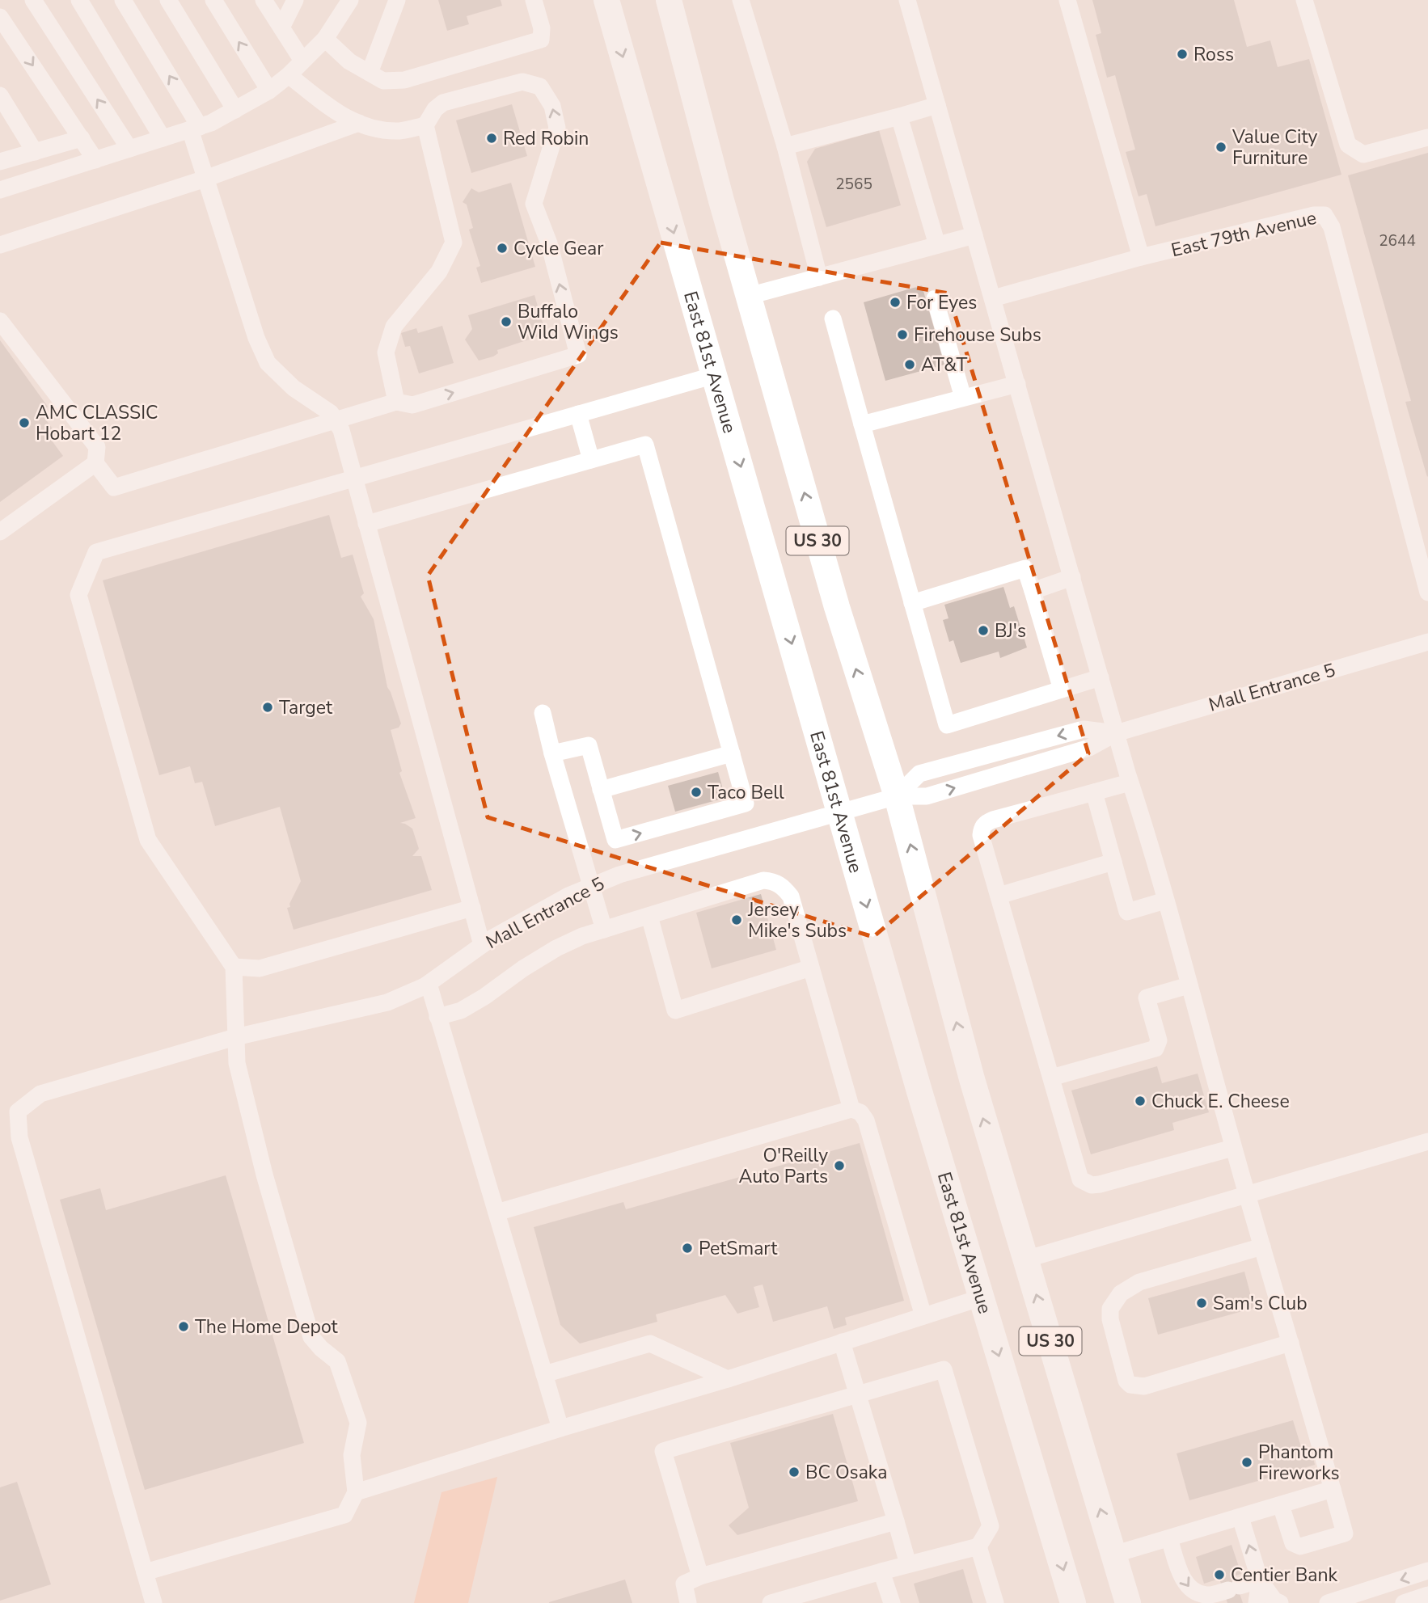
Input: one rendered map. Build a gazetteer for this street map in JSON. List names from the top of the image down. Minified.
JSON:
{"streets":{"highway":["East 81st Avenue","US 30"],"street":["East 79th Avenue","Mall Entrance 5"]},"crossings":[["East 81st Avenue","Mall Entrance 5"],["US 30","Mall Entrance 5"]],"places":["Ross","Red Robin","Value City Furniture","Cycle Gear","For Eyes","Buffalo Wild Wings","Firehouse Subs","AT&T","AMC CLASSIC Hobart 12","BJ's","Target","Taco Bell","Jersey Mike's Subs","Chuck E. Cheese","O'Reilly Auto Parts","PetSmart","Sam's Club","The Home Depot","Phantom Fireworks","BC Osaka","Centier Bank"],"house_numbers":["2565","2644"]}
